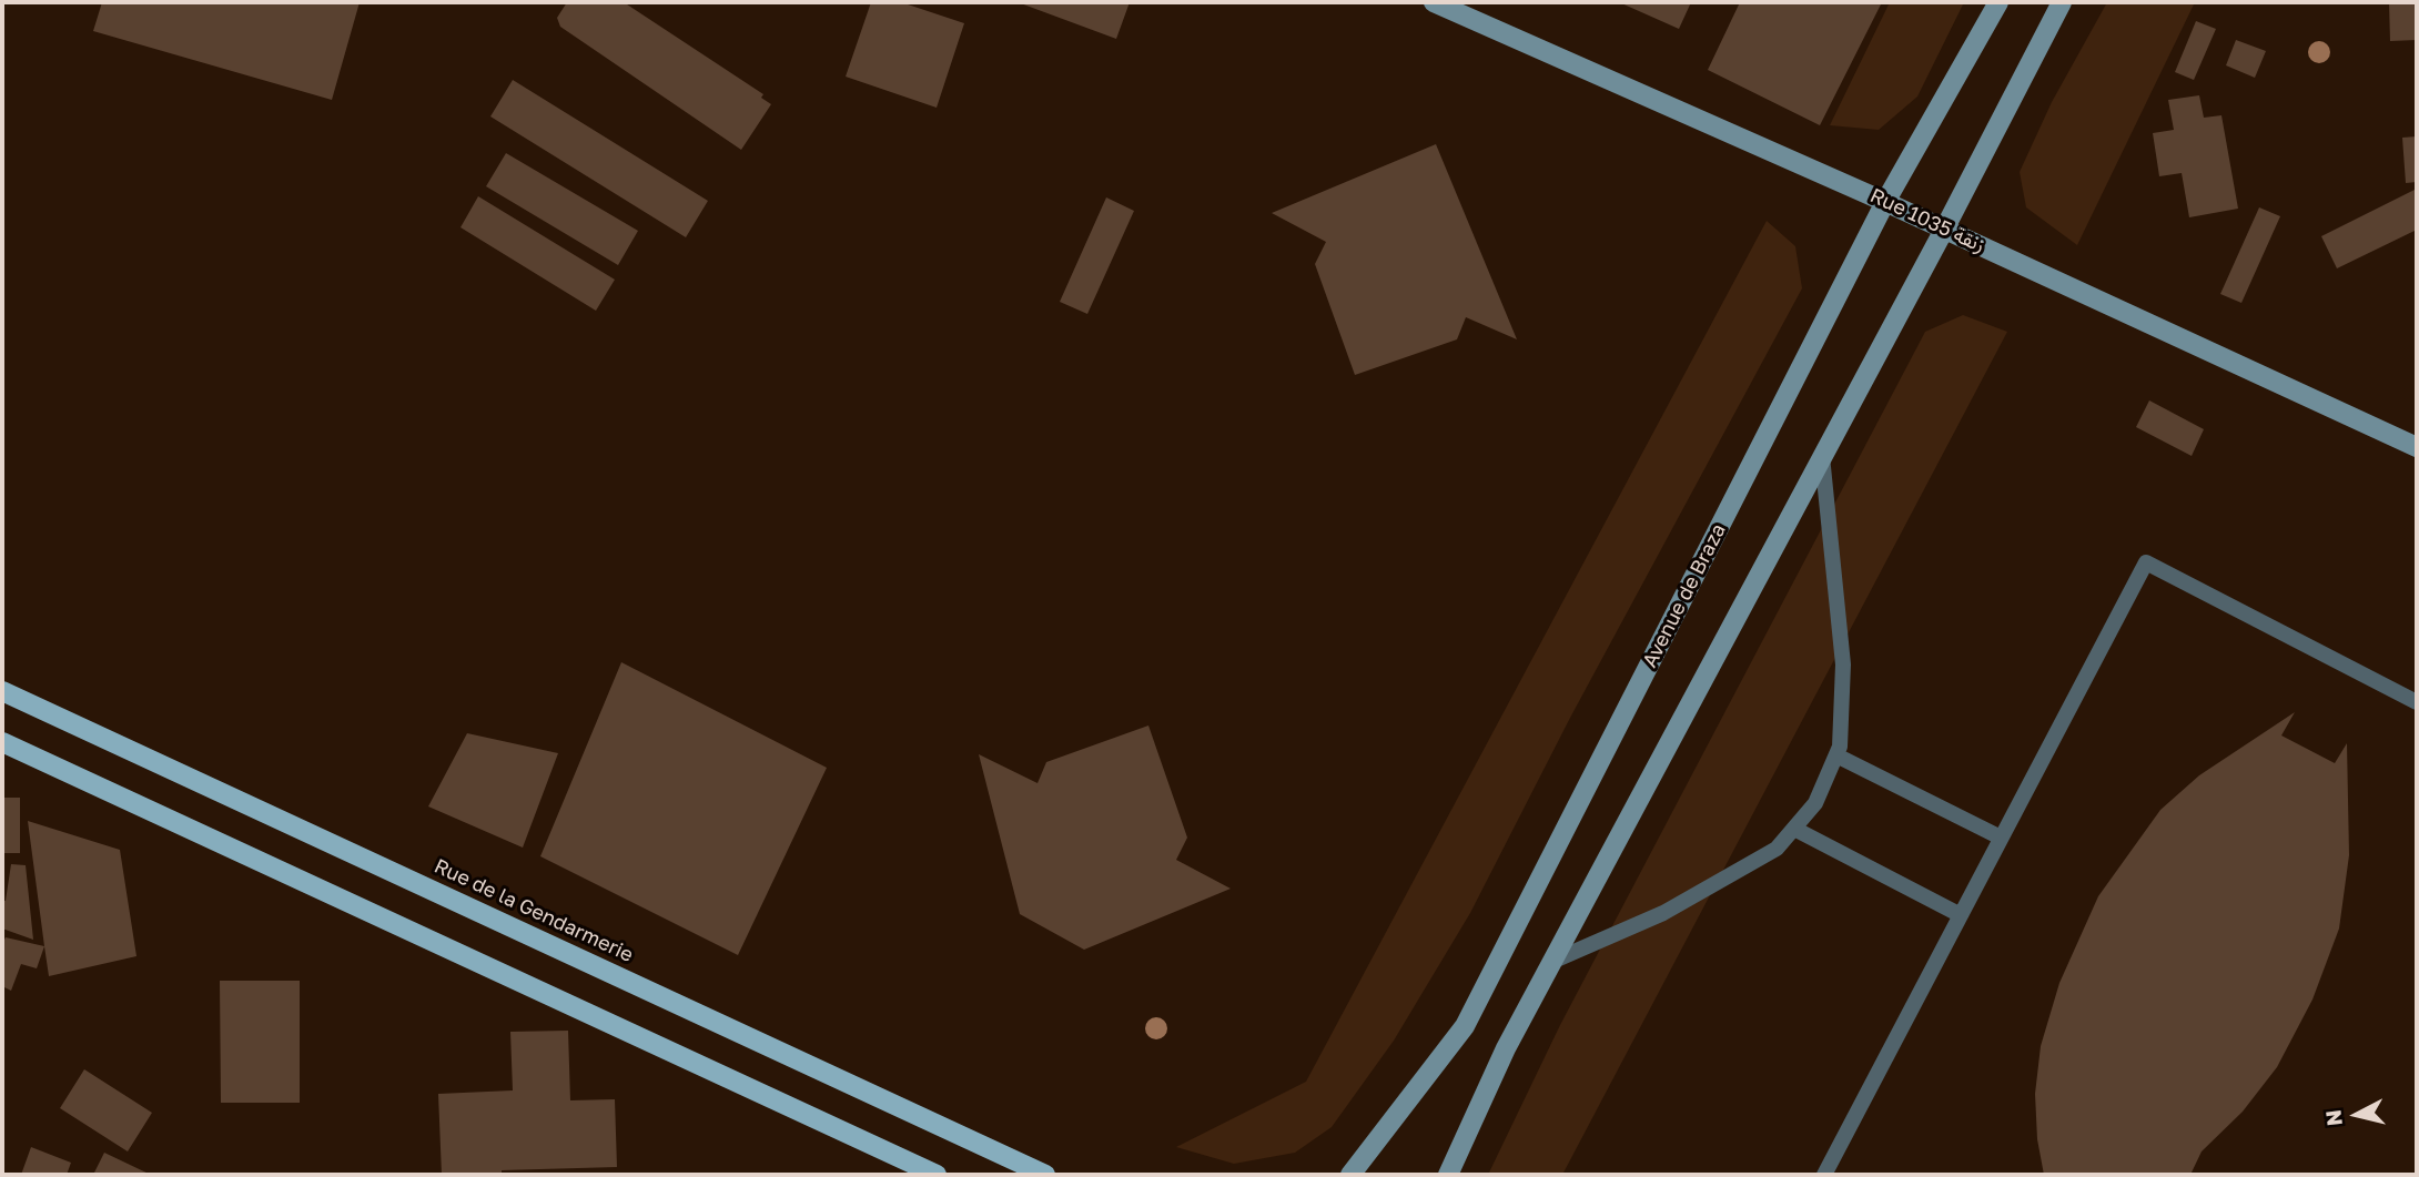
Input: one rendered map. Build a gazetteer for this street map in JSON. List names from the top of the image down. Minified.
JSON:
{"streets":{"main road":["Rue 1035 زنقة","Avenue de Braza","Rue de la Gendarmerie"]},"crossings":[["Rue 1035 زنقة","Avenue de Braza"]],"north":"left"}
